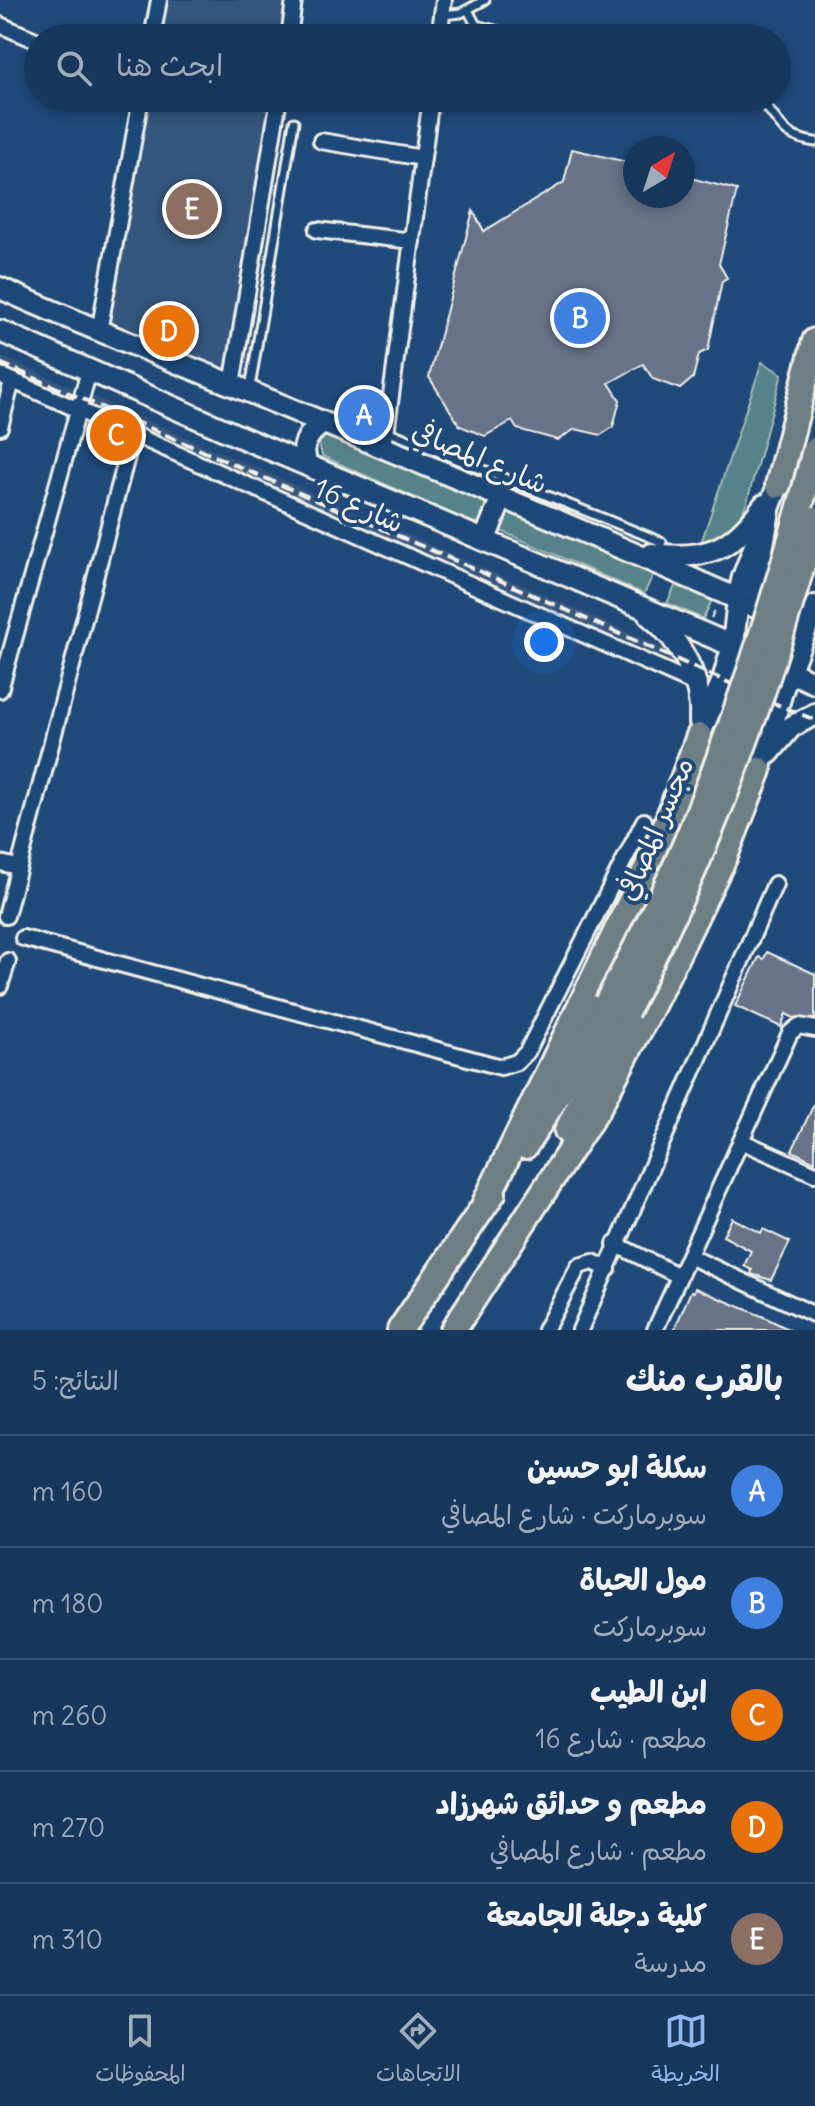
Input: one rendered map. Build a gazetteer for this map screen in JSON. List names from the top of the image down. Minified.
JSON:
{"streets":{"highway":["مجسر المصافي"],"main road":["شارع المصافي"],"street":["شارع 16"]},"north":"top right","page":{"search":"ابحث هنا","pins":["E","B","D","A","C"],"heading":["بالقرب منك","النتائج: 5"],"list":[{"mark":"A","name":"سكلة ابو حسين","note":"سوبرماركت · شارع المصافي","value":"160 m"},{"mark":"B","name":"مول الحياة","note":"سوبرماركت","value":"180 m"},{"mark":"C","name":"ابن الطيب","note":"مطعم · شارع 16","value":"260 m"},{"mark":"D","name":"مطعم و حدائق شهرزاد","note":"مطعم · شارع المصافي","value":"270 m"},{"mark":"E","name":"كلية دجلة الجامعة","note":"مدرسة","value":"310 m"}],"nav":["الخريطة","الاتجاهات","المحفوظات"]}}
